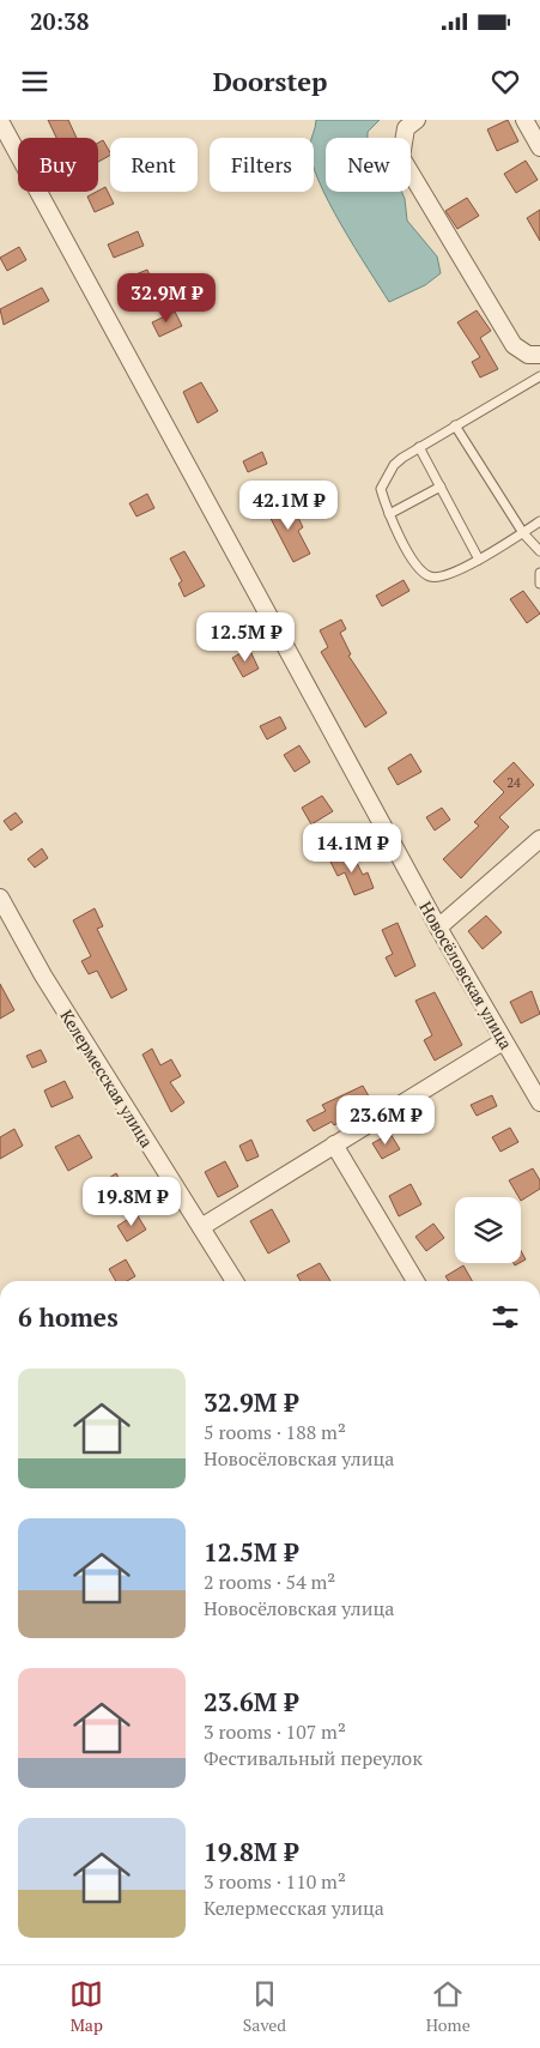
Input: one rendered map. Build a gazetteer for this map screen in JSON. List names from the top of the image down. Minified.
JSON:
{"streets":{"street":["Новосёловская улица","Келермесская улица"]},"house_numbers":["24"],"page":{"status":"20:38","header":"Doorstep","chip":["Buy","Rent","Filters","New"],"price":["32.9M ₽","42.1M ₽","12.5M ₽","14.1M ₽","23.6M ₽","19.8M ₽"],"heading":"6 homes","list":[{"name":"32.9M ₽","note":"5 rooms · 188 m² · Новосёловская улица"},{"name":"12.5M ₽","note":"2 rooms · 54 m² · Новосёловская улица"},{"name":"23.6M ₽","note":"3 rooms · 107 m² · Фестивальный переулок"},{"name":"19.8M ₽","note":"3 rooms · 110 m² · Келермесская улица"}],"tabs":["Map","Saved","Home"]}}
